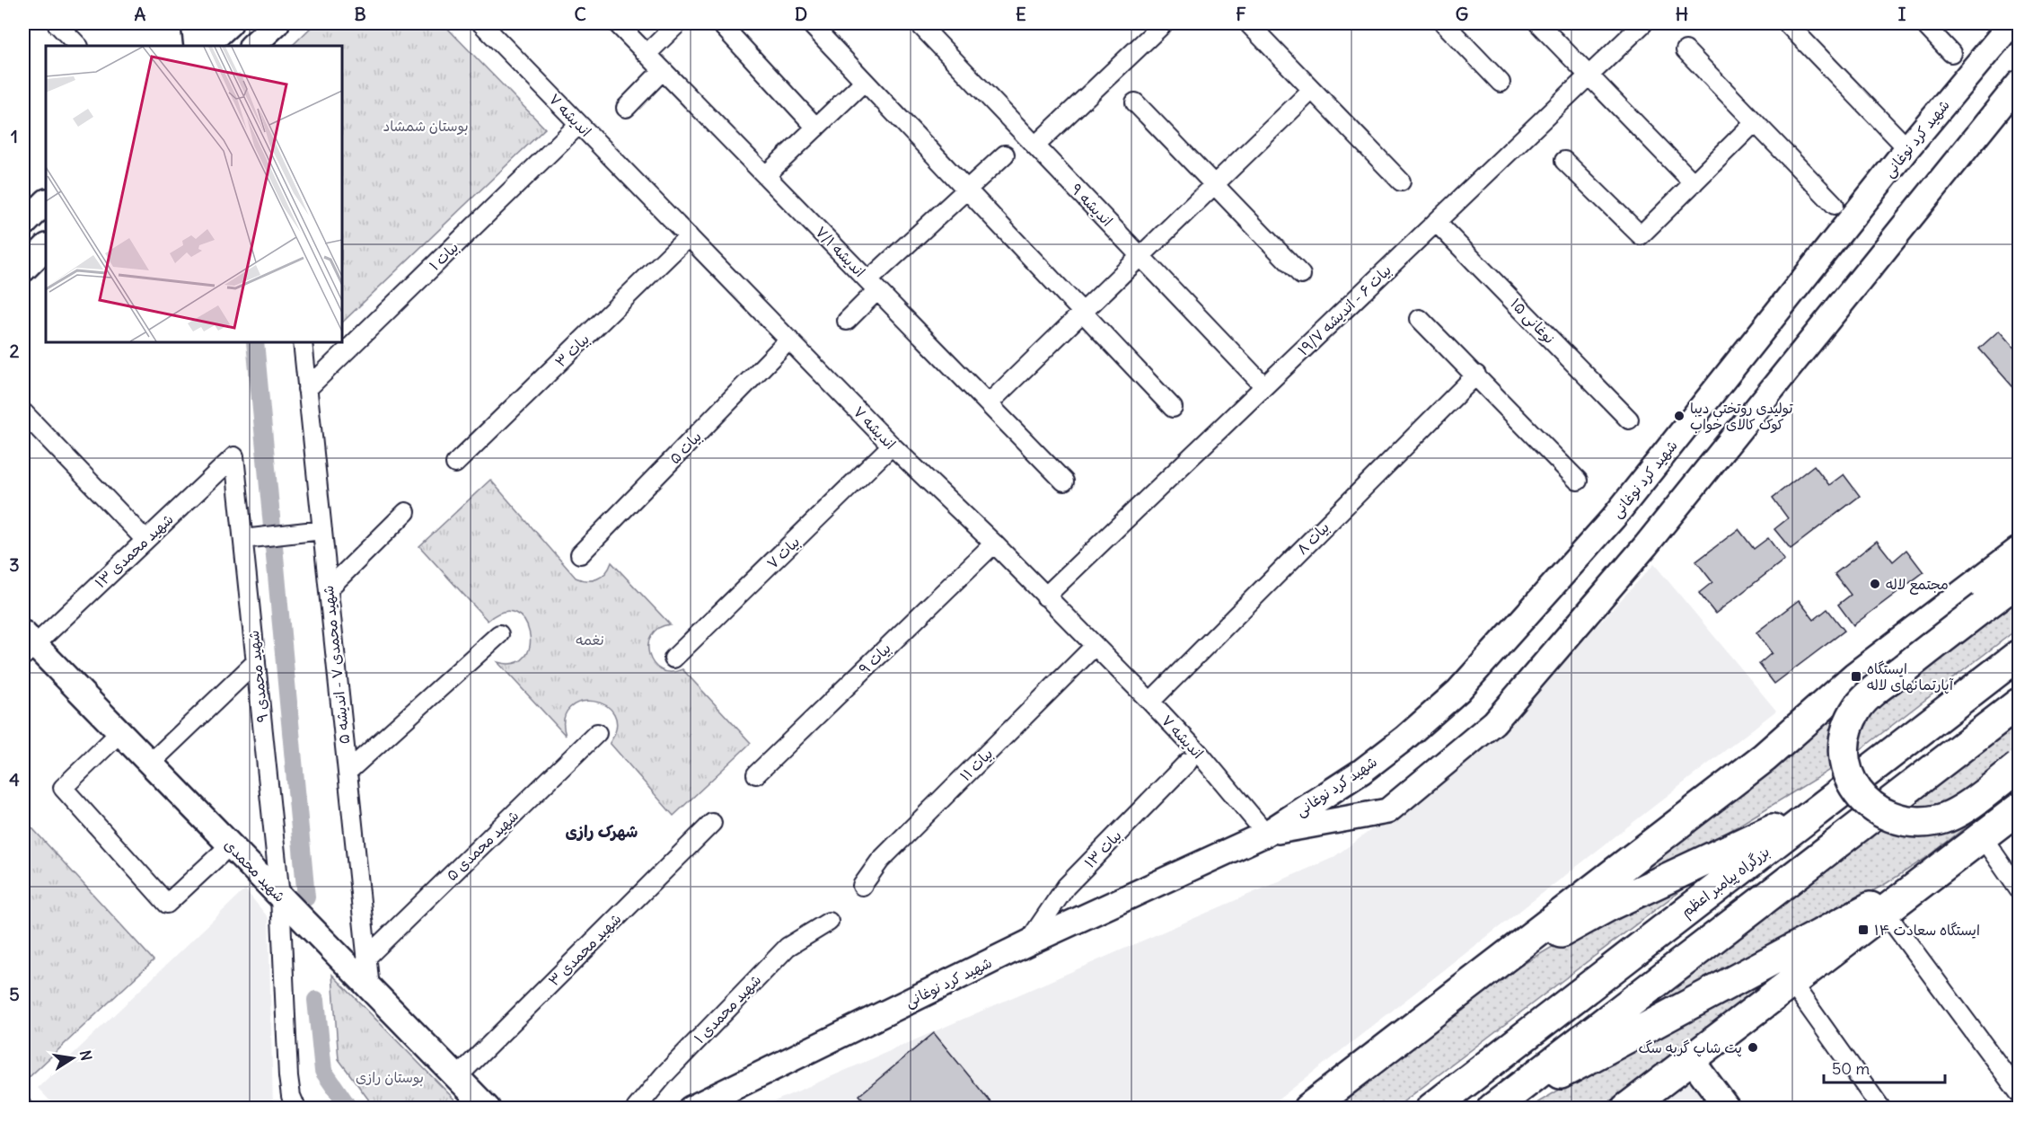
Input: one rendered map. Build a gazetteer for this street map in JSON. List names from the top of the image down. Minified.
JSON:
{"streets":{"highway":["بزرگراه پیامبر اعظم"],"street":["اندیشه ۷","شهید کرد نوغانی","اندیشه ۹","اندیشه ۷/۱","بیات ۱","بیات ۶ - اندیشه ۱۹/۷","نوغانی ۱۵","بیات ۳","بیات ۵","بیات ۸","شهید محمدی ۱۳","بیات ۷","بیات ۹","شهید محمدی ۷ - اندیشه ۵","شهید محمدی ۹","بیات ۱۱","شهید محمدی ۵","بیات ۱۳","شهید محمدی","شهید محمدی ۳","شهید محمدی ۱"]},"crossings":[["اندیشه ۷","شهید کرد نوغانی"],["اندیشه ۷","بیات ۱"],["اندیشه ۷","بیات ۶ - اندیشه ۱۹/۷"],["اندیشه ۷","بیات ۳"],["اندیشه ۷","بیات ۵"],["اندیشه ۷","بیات ۸"],["اندیشه ۷","بیات ۷"],["اندیشه ۷","بیات ۹"],["اندیشه ۷","بیات ۱۱"],["شهید کرد نوغانی","بیات ۱۳"],["اندیشه ۹","بیات ۶ - اندیشه ۱۹/۷"],["بیات ۱","شهید محمدی ۷ - اندیشه ۵"],["بیات ۶ - اندیشه ۱۹/۷","نوغانی ۱۵"],["شهید محمدی ۱۳","شهید محمدی ۹"],["شهید محمدی ۱۳","شهید محمدی"],["شهید محمدی ۷ - اندیشه ۵","شهید محمدی ۵"],["شهید محمدی ۷ - اندیشه ۵","شهید محمدی"],["شهید محمدی ۹","شهید محمدی"],["شهید محمدی","شهید محمدی ۳"]],"districts":["شهرک رازی"],"parks":["بوستان شمشاد","نغمه","بوستان رازی"],"places":{"other":["تولیدی روتختی دیبا کوک کالای خواب","مجتمع لاله","پت شاپ گربه سگ"],"transit":["ایستگاه آپارتمانهای لاله","ایستگاه سعادت ۱۴"]},"scale_bar":"50 m","north":"right","grid":{"columns":["A","B","C","D","E","F","G","H","I"],"rows":["1","2","3","4","5"]}}
